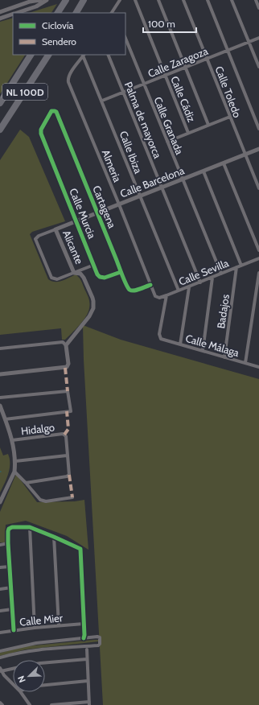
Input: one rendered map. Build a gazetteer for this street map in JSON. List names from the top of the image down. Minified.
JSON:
{"streets":{"highway":["NL 100D"],"street":["Calle Zaragoza","Calle Toledo","Calle Cádiz","Palma de mayorca","Calle Granada","Calle Ibiza","Almeria","Calle Barcelona","Cartagena","Calle Murcia","Alicante","Calle Sevilla","Badajos","Calle Málaga","Hidalgo","Calle Mier"]},"crossings":[["Calle Zaragoza","Calle Toledo"],["Calle Zaragoza","Calle Cádiz"],["Calle Zaragoza","Palma de mayorca"],["Calle Zaragoza","Calle Granada"],["Calle Zaragoza","Calle Ibiza"],["Calle Toledo","Calle Barcelona"],["Palma de mayorca","Calle Barcelona"],["Palma de mayorca","Calle Sevilla"],["Calle Granada","Calle Barcelona"],["Calle Granada","Calle Sevilla"],["Calle Ibiza","Almeria"],["Calle Ibiza","Calle Barcelona"],["Calle Ibiza","Calle Sevilla"],["Almeria","Calle Barcelona"],["Almeria","Cartagena"],["Almeria","Calle Sevilla"],["Calle Barcelona","Cartagena"],["Calle Barcelona","Calle Murcia"],["Calle Barcelona","Alicante"],["Cartagena","Calle Murcia"],["Calle Sevilla","Badajos"],["Calle Sevilla","Calle Málaga"],["Badajos","Calle Málaga"]],"legend":["Ciclovía","Sendero"],"scale_bar":"100 m","north":"bottom left"}
